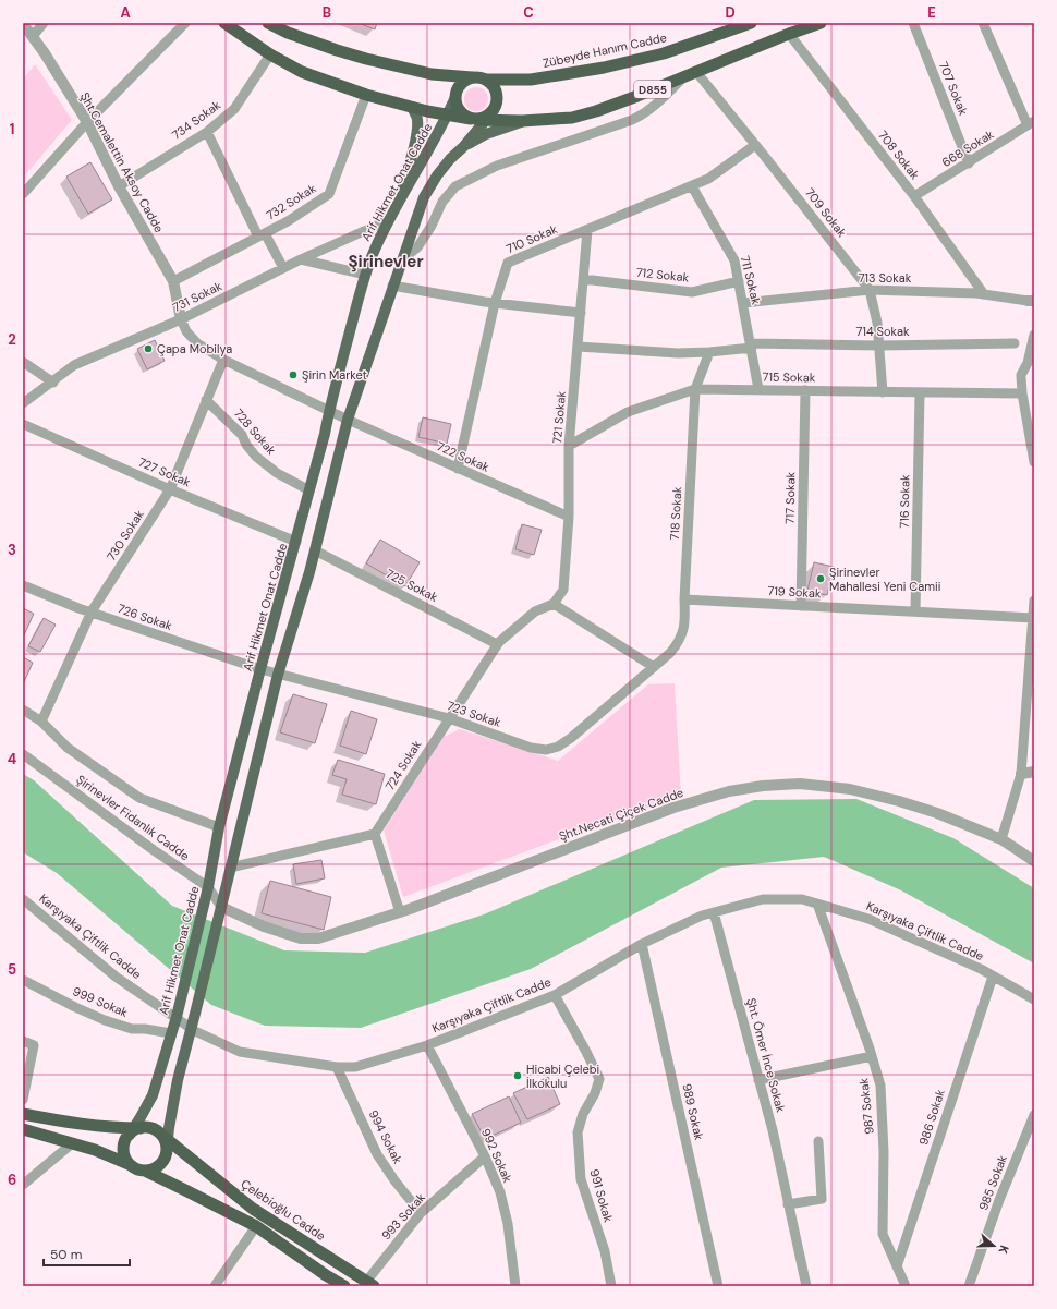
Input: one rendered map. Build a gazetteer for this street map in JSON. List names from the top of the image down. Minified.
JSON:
{"streets":{"highway":["Zübeyde Hanım Cadde","D855","Çelebioğlu Cadde"],"main road":["Arif Hikmet Onat Cadde"],"street":["707 Sokak","734 Sokak","668 Sokak","708 Sokak","Şht.Cemalettin Aksoy Cadde","732 Sokak","709 Sokak","710 Sokak","712 Sokak","713 Sokak","711 Sokak","731 Sokak","714 Sokak","715 Sokak","721 Sokak","728 Sokak","722 Sokak","727 Sokak","717 Sokak","716 Sokak","718 Sokak","730 Sokak","725 Sokak","719 Sokak","726 Sokak","723 Sokak","724 Sokak","Şht.Necati Çiçek Cadde","Şirinevler Fidanlık Cadde","Karşıyaka Çiftlik Cadde","999 Sokak","Şht. Ömer İnce Sokak","987 Sokak","989 Sokak","986 Sokak","994 Sokak","992 Sokak","985 Sokak","991 Sokak","993 Sokak"]},"crossings":[["Zübeyde Hanım Cadde","D855"],["Zübeyde Hanım Cadde","Arif Hikmet Onat Cadde"],["707 Sokak","668 Sokak"],["D855","734 Sokak"],["D855","708 Sokak"],["D855","Arif Hikmet Onat Cadde"],["D855","732 Sokak"],["D855","709 Sokak"],["734 Sokak","Şht.Cemalettin Aksoy Cadde"],["668 Sokak","708 Sokak"],["708 Sokak","713 Sokak"],["Şht.Cemalettin Aksoy Cadde","732 Sokak"],["Şht.Cemalettin Aksoy Cadde","731 Sokak"],["Şht.Cemalettin Aksoy Cadde","722 Sokak"],["Arif Hikmet Onat Cadde","731 Sokak"],["Arif Hikmet Onat Cadde","728 Sokak"],["Arif Hikmet Onat Cadde","722 Sokak"],["Arif Hikmet Onat Cadde","727 Sokak"],["Arif Hikmet Onat Cadde","726 Sokak"],["Arif Hikmet Onat Cadde","723 Sokak"],["Arif Hikmet Onat Cadde","Şirinevler Fidanlık Cadde"],["Arif Hikmet Onat Cadde","Karşıyaka Çiftlik Cadde"],["Arif Hikmet Onat Cadde","999 Sokak"],["Arif Hikmet Onat Cadde","Çelebioğlu Cadde"],["709 Sokak","710 Sokak"],["709 Sokak","713 Sokak"],["709 Sokak","714 Sokak"],["709 Sokak","715 Sokak"],["710 Sokak","711 Sokak"],["710 Sokak","721 Sokak"],["710 Sokak","722 Sokak"],["712 Sokak","711 Sokak"],["712 Sokak","721 Sokak"],["713 Sokak","711 Sokak"],["711 Sokak","714 Sokak"],["711 Sokak","715 Sokak"],["731 Sokak","722 Sokak"],["714 Sokak","721 Sokak"],["714 Sokak","718 Sokak"],["715 Sokak","721 Sokak"],["715 Sokak","717 Sokak"],["715 Sokak","716 Sokak"],["715 Sokak","718 Sokak"],["721 Sokak","722 Sokak"],["721 Sokak","724 Sokak"],["728 Sokak","730 Sokak"],["722 Sokak","730 Sokak"],["727 Sokak","730 Sokak"],["717 Sokak","719 Sokak"],["716 Sokak","719 Sokak"],["718 Sokak","719 Sokak"],["718 Sokak","723 Sokak"],["730 Sokak","726 Sokak"],["725 Sokak","724 Sokak"],["726 Sokak","723 Sokak"],["723 Sokak","724 Sokak"],["Şht.Necati Çiçek Cadde","Şirinevler Fidanlık Cadde"],["Karşıyaka Çiftlik Cadde","Şht. Ömer İnce Sokak"],["Karşıyaka Çiftlik Cadde","987 Sokak"],["Karşıyaka Çiftlik Cadde","989 Sokak"],["Karşıyaka Çiftlik Cadde","986 Sokak"],["Karşıyaka Çiftlik Cadde","994 Sokak"],["Karşıyaka Çiftlik Cadde","992 Sokak"],["Karşıyaka Çiftlik Cadde","991 Sokak"],["987 Sokak","986 Sokak"],["994 Sokak","993 Sokak"],["992 Sokak","993 Sokak"],["Çelebioğlu Cadde","993 Sokak"]],"districts":["Şirinevler"],"places":["Çapa Mobilya","Şirin Market","Şirinevler Mahallesi Yeni Camii","Hicabi Çelebi İlkokulu"],"scale_bar":"50 m","north":"right","grid":{"columns":["A","B","C","D","E"],"rows":["1","2","3","4","5","6"]}}
